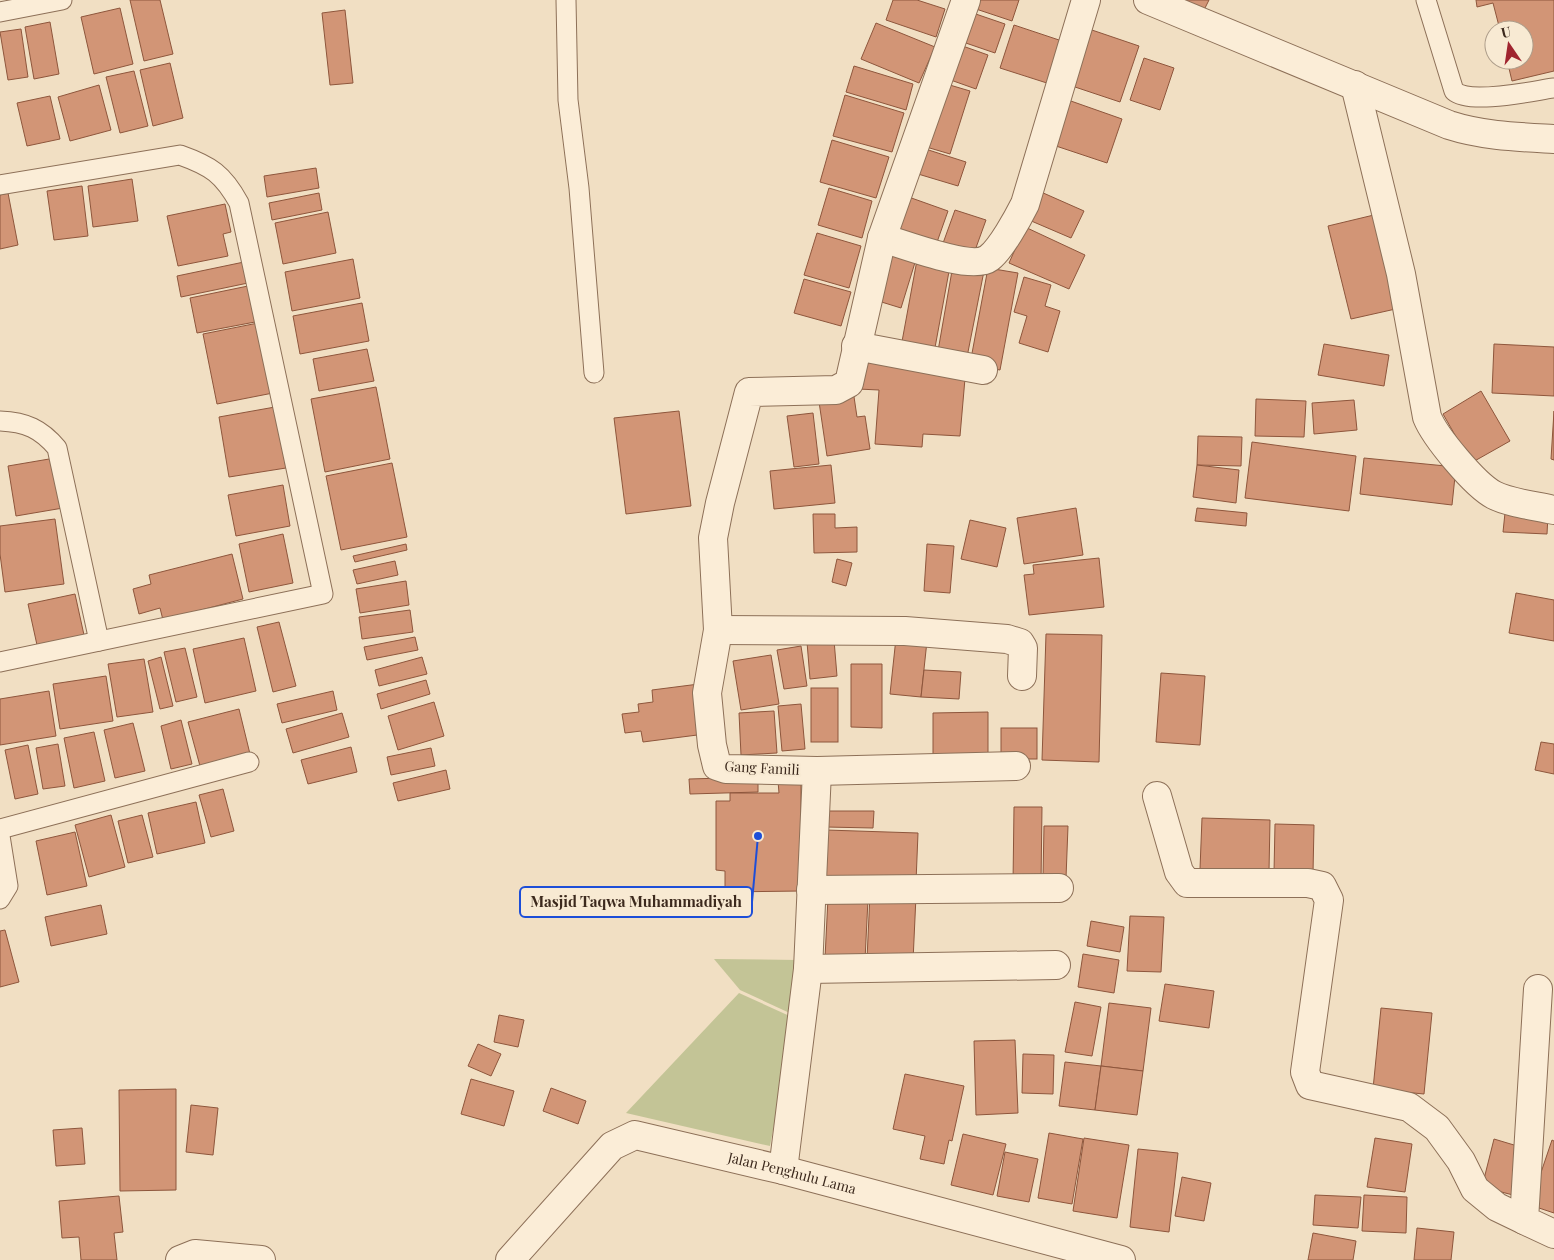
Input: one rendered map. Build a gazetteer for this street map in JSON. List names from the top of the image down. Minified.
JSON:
{"streets":{"street":["Gang Famili","Jalan Penghulu Lama"]},"crossings":[["Gang Famili","Jalan Penghulu Lama"]],"places":["Masjid Taqwa Muhammadiyah"],"north":"top"}
